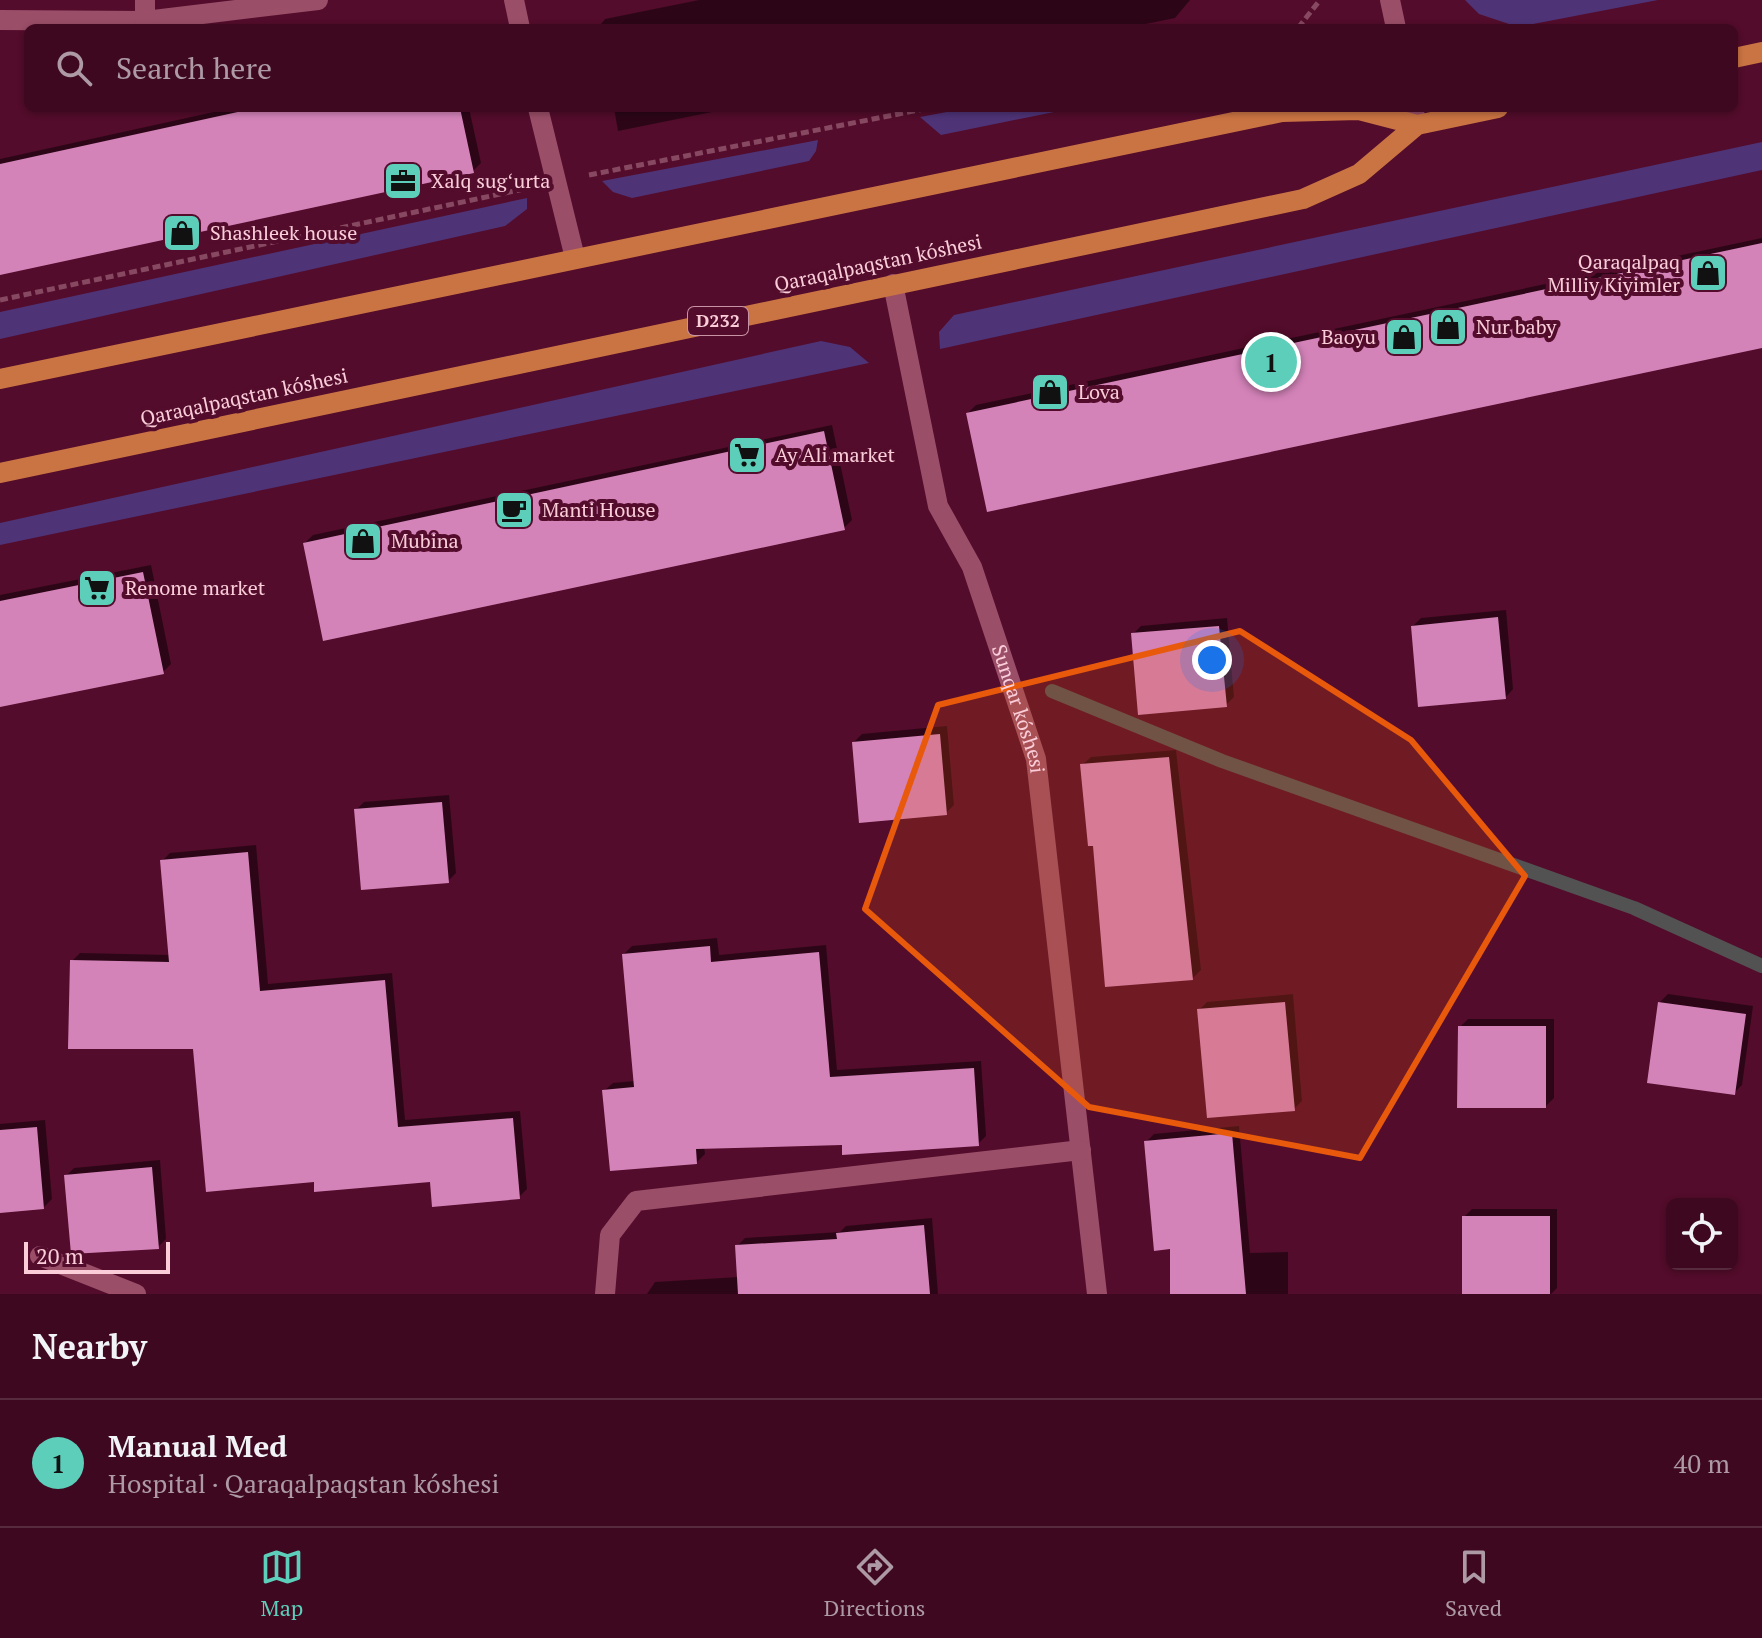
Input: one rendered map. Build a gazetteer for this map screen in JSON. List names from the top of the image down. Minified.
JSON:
{"streets":{"main road":["Qaraqalpaqstan kóshesi","D232"],"street":["Sunqar kóshesi"]},"crossings":[["Qaraqalpaqstan kóshesi","Sunqar kóshesi"]],"places":{"office":["Xalq sugʻurta"],"shop":["Shashleek house","Qaraqalpaq Milliy Kiyimler","Nur baby","Baoyu","Lova","Mubina"],"supermarket":["Ay Ali market","Renome market"],"cafe":["Manti House"]},"scale_bar":"20 m","page":{"search":"Search here","pins":"1","scale":"20 m","heading":"Nearby","list":[{"mark":"1","name":"Manual Med","note":"Hospital · Qaraqalpaqstan kóshesi","value":"40 m"}],"nav":["Map","Directions","Saved"]}}
